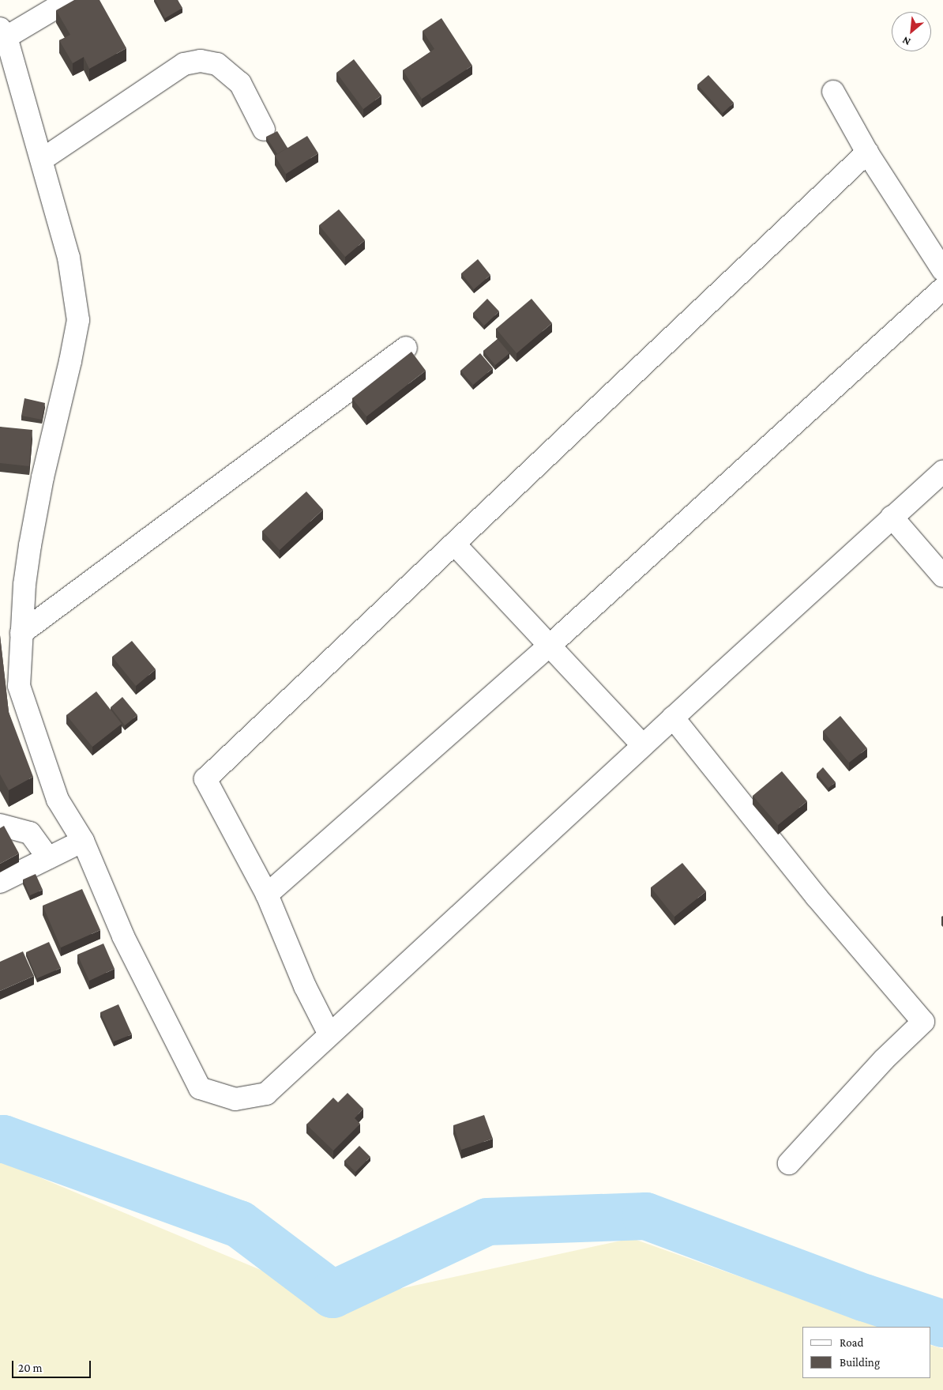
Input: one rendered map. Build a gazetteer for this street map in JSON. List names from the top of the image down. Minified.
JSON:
{"legend":["Road","Building"],"scale_bar":"20 m","north":"bottom left"}
